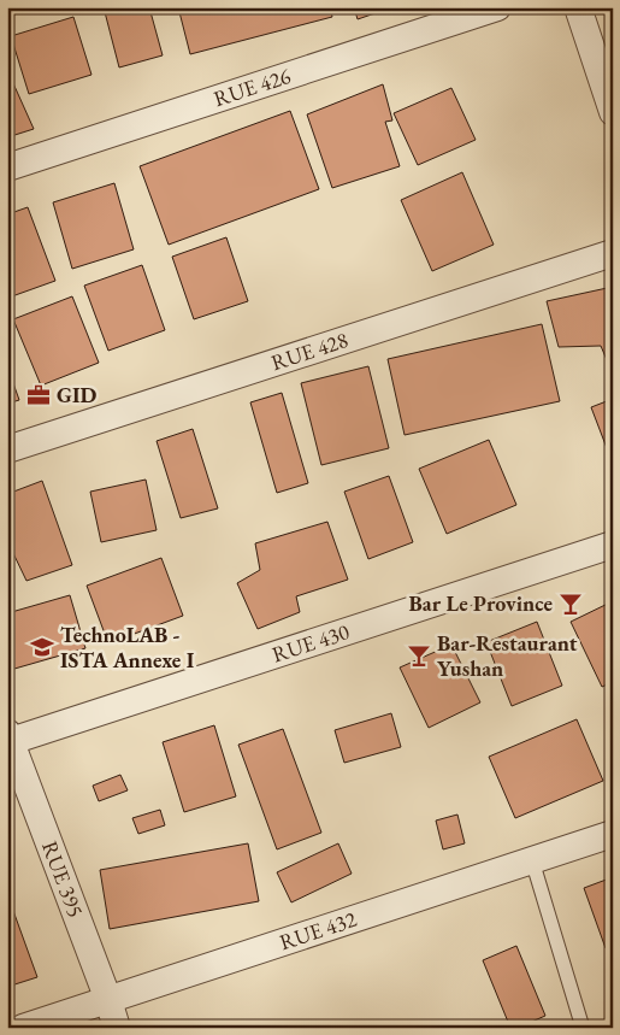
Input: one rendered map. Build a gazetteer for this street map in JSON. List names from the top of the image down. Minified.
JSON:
{"streets":{"street":["RUE 426","RUE 428","RUE 430","RUE 395","RUE 432"]},"crossings":[["RUE 430","RUE 395"],["RUE 395","RUE 432"]],"places":{"office":["GID"],"bar":["Bar Le Province","Bar-Restaurant Yushan"],"school or university":["TechnoLAB - ISTA Annexe I"]}}
